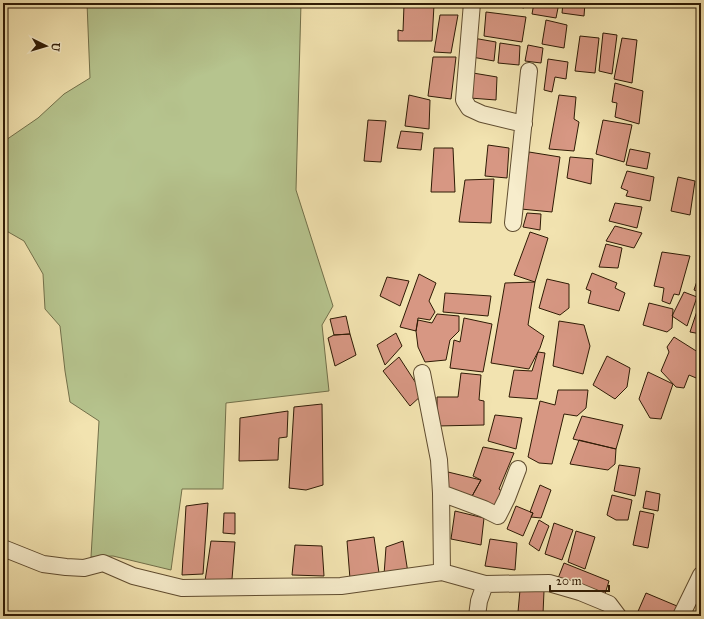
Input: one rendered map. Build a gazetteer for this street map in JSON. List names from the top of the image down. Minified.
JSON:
{"scale_bar":"20 m","north":"right"}
